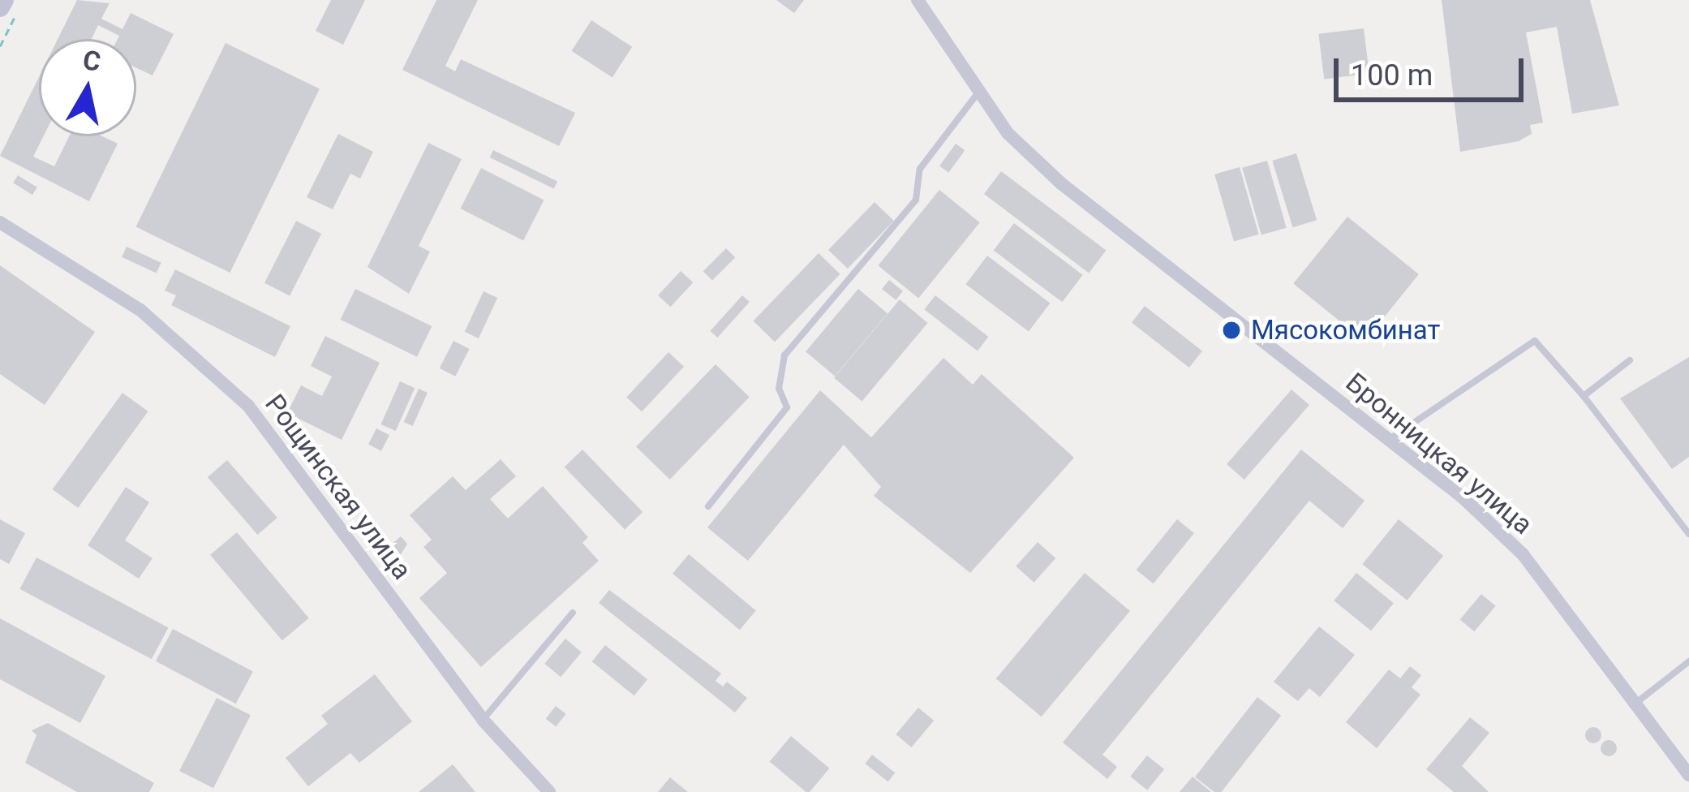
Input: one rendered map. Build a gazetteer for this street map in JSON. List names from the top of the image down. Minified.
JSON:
{"streets":{"street":["Бронницкая улица","Рощинская улица"]},"places":["Мясокомбинат"],"scale_bar":"100 m","north":"top"}
